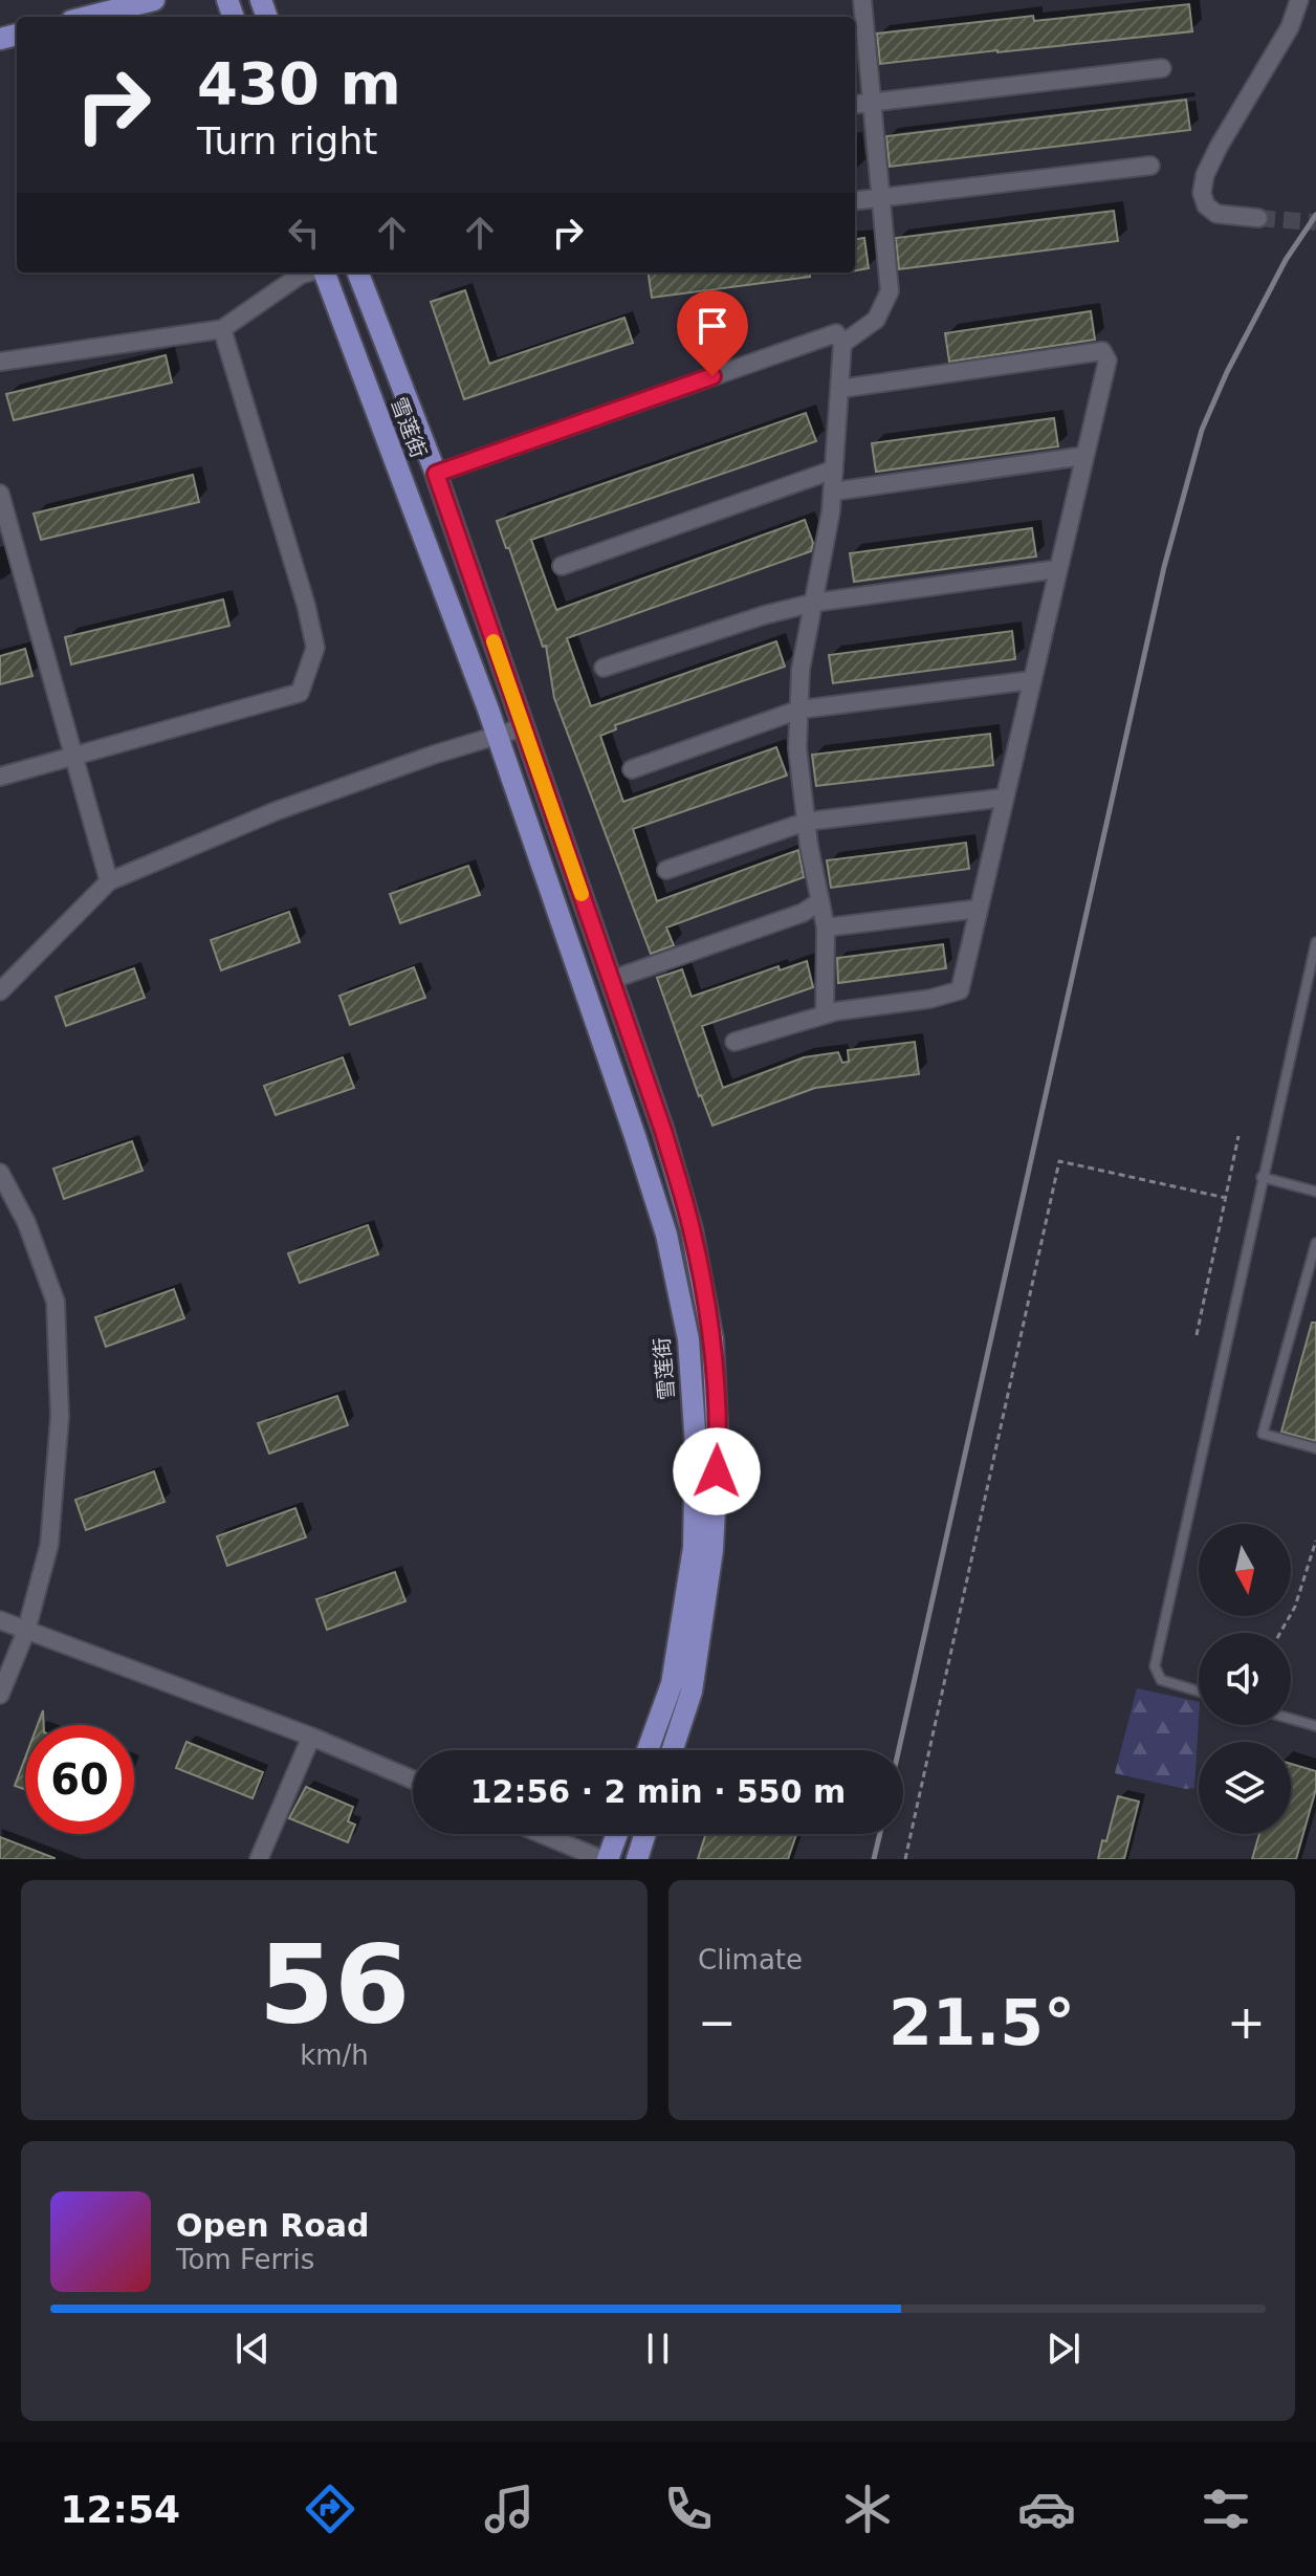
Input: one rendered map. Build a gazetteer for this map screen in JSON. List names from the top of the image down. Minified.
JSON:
{"streets":{"main road":["雪莲街"]},"north":"bottom","page":{"turn":["430 m","Turn right"],"limit":"60","trip":"12:56 · 2 min · 550 m","tile":[["56","km/h"],"Climate"],"heat":["−","21.5°","+"],"song":["Open Road","Tom Ferris"],"tabs":"12:54"}}
